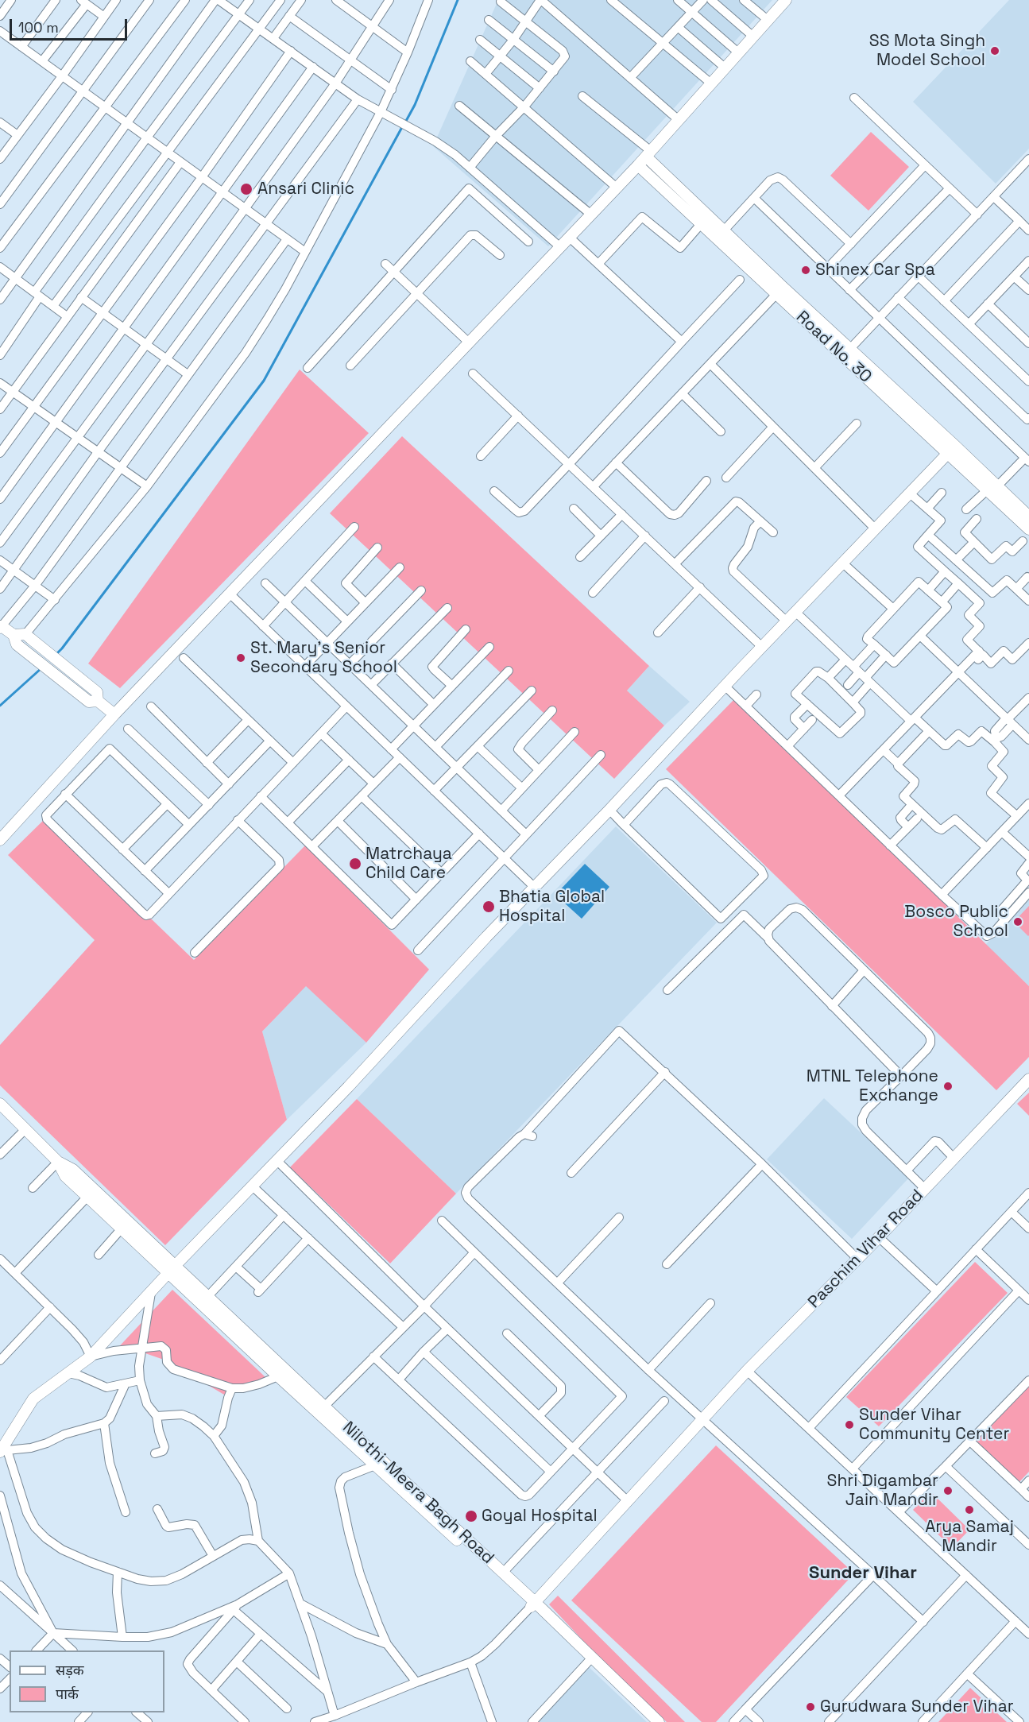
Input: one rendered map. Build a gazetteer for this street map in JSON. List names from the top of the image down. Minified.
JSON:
{"streets":{"street":["Road No. 30","Paschim Vihar Road","Nilothi-Meera Bagh Road"]},"crossings":[["Paschim Vihar Road","Nilothi-Meera Bagh Road"]],"districts":["Sunder Vihar"],"places":["SS Mota Singh Model School","Ansari Clinic","Shinex Car Spa","St. Mary's Senior Secondary School","Matrchaya Child Care","Bhatia Global Hospital","Bosco Public School","MTNL Telephone Exchange","Sunder Vihar Community Center","Shri Digambar Jain Mandir","Arya Samaj Mandir","Goyal Hospital","Gurudwara Sunder Vihar"],"legend":["सड़क","पार्क"],"scale_bar":"100 m"}
